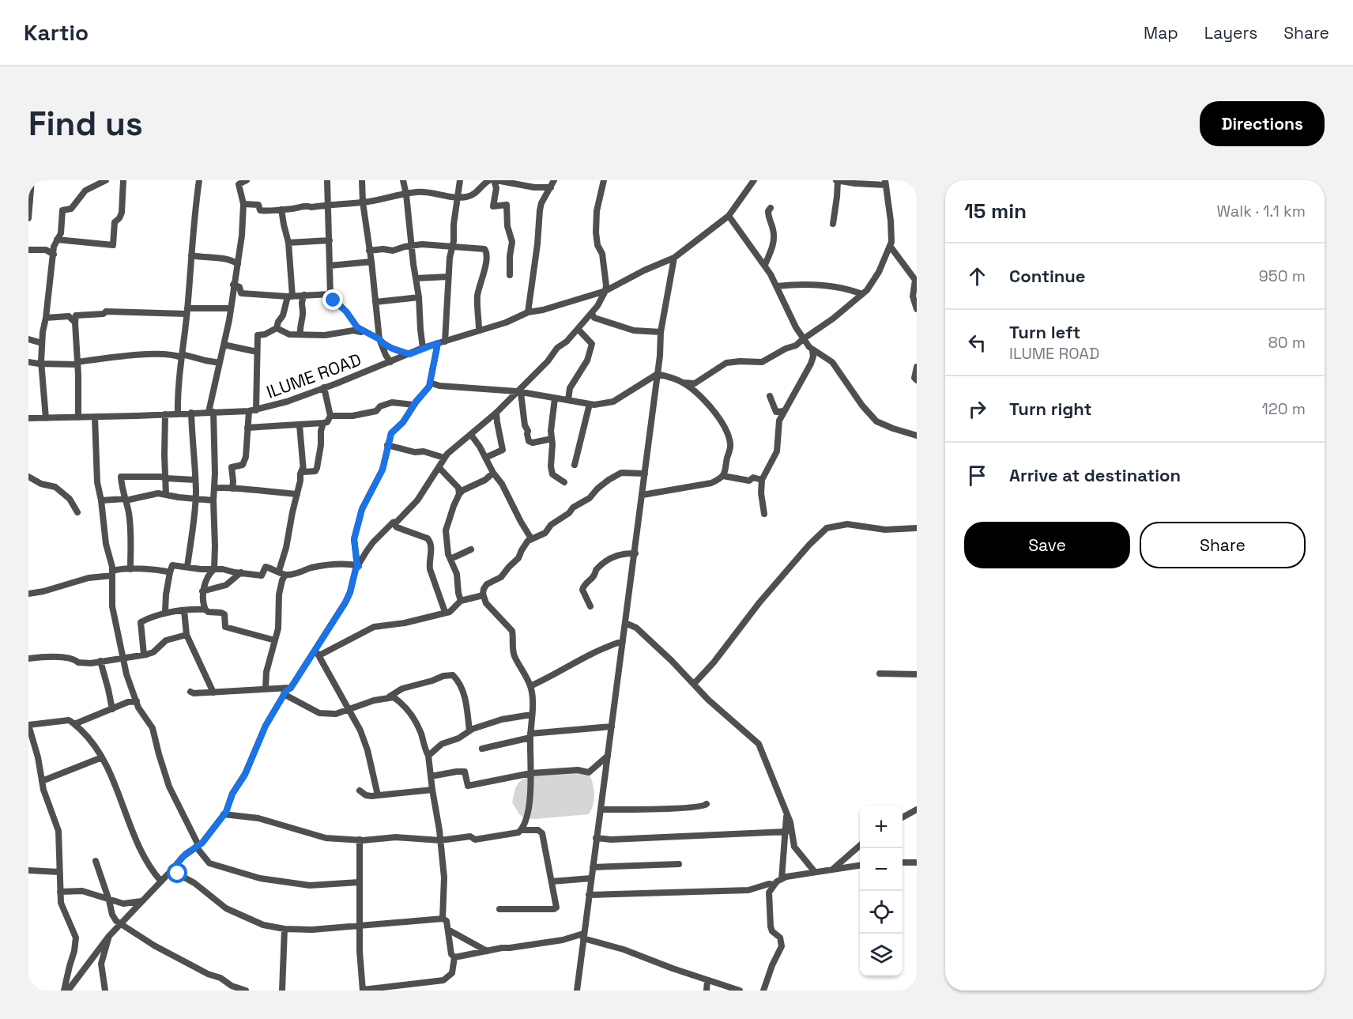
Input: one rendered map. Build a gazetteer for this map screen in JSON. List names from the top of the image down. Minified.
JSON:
{"streets":{"street":["ILUME ROAD"]},"page":{"header":"Kartio","nav":["Map","Layers","Share"],"buttons":["Directions",["Save","Share"]],"title":"Find us","heading":["15 min","Walk · 1.1 km"],"list":[["Continue","950 m"],["Turn left","ILUME ROAD","80 m"],["Turn right","120 m"],"Arrive at destination"],"map_buttons":["+","−"]}}
